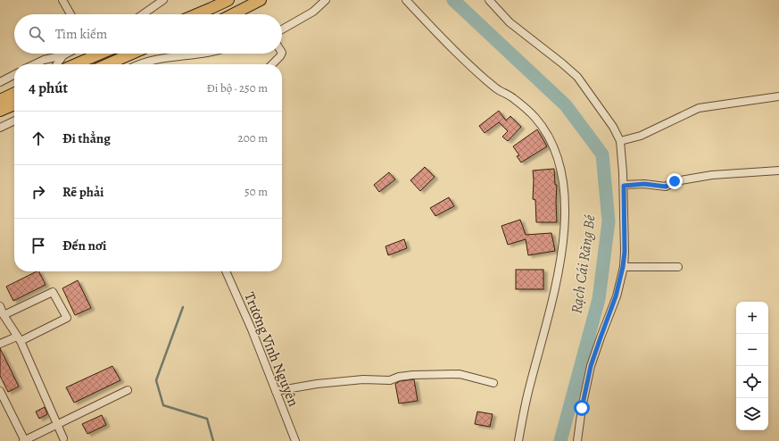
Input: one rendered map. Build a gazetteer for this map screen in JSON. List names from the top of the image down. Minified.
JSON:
{"streets":{"street":["Trương Vĩnh Nguyên"]},"water":["Rạch Cái Răng Bé"],"page":{"search":"Tìm kiếm","heading":["4 phút","Đi bộ · 250 m"],"list":[["Đi thẳng","200 m"],["Rẽ phải","50 m"],"Đến nơi"],"map_buttons":["+","−"]}}
